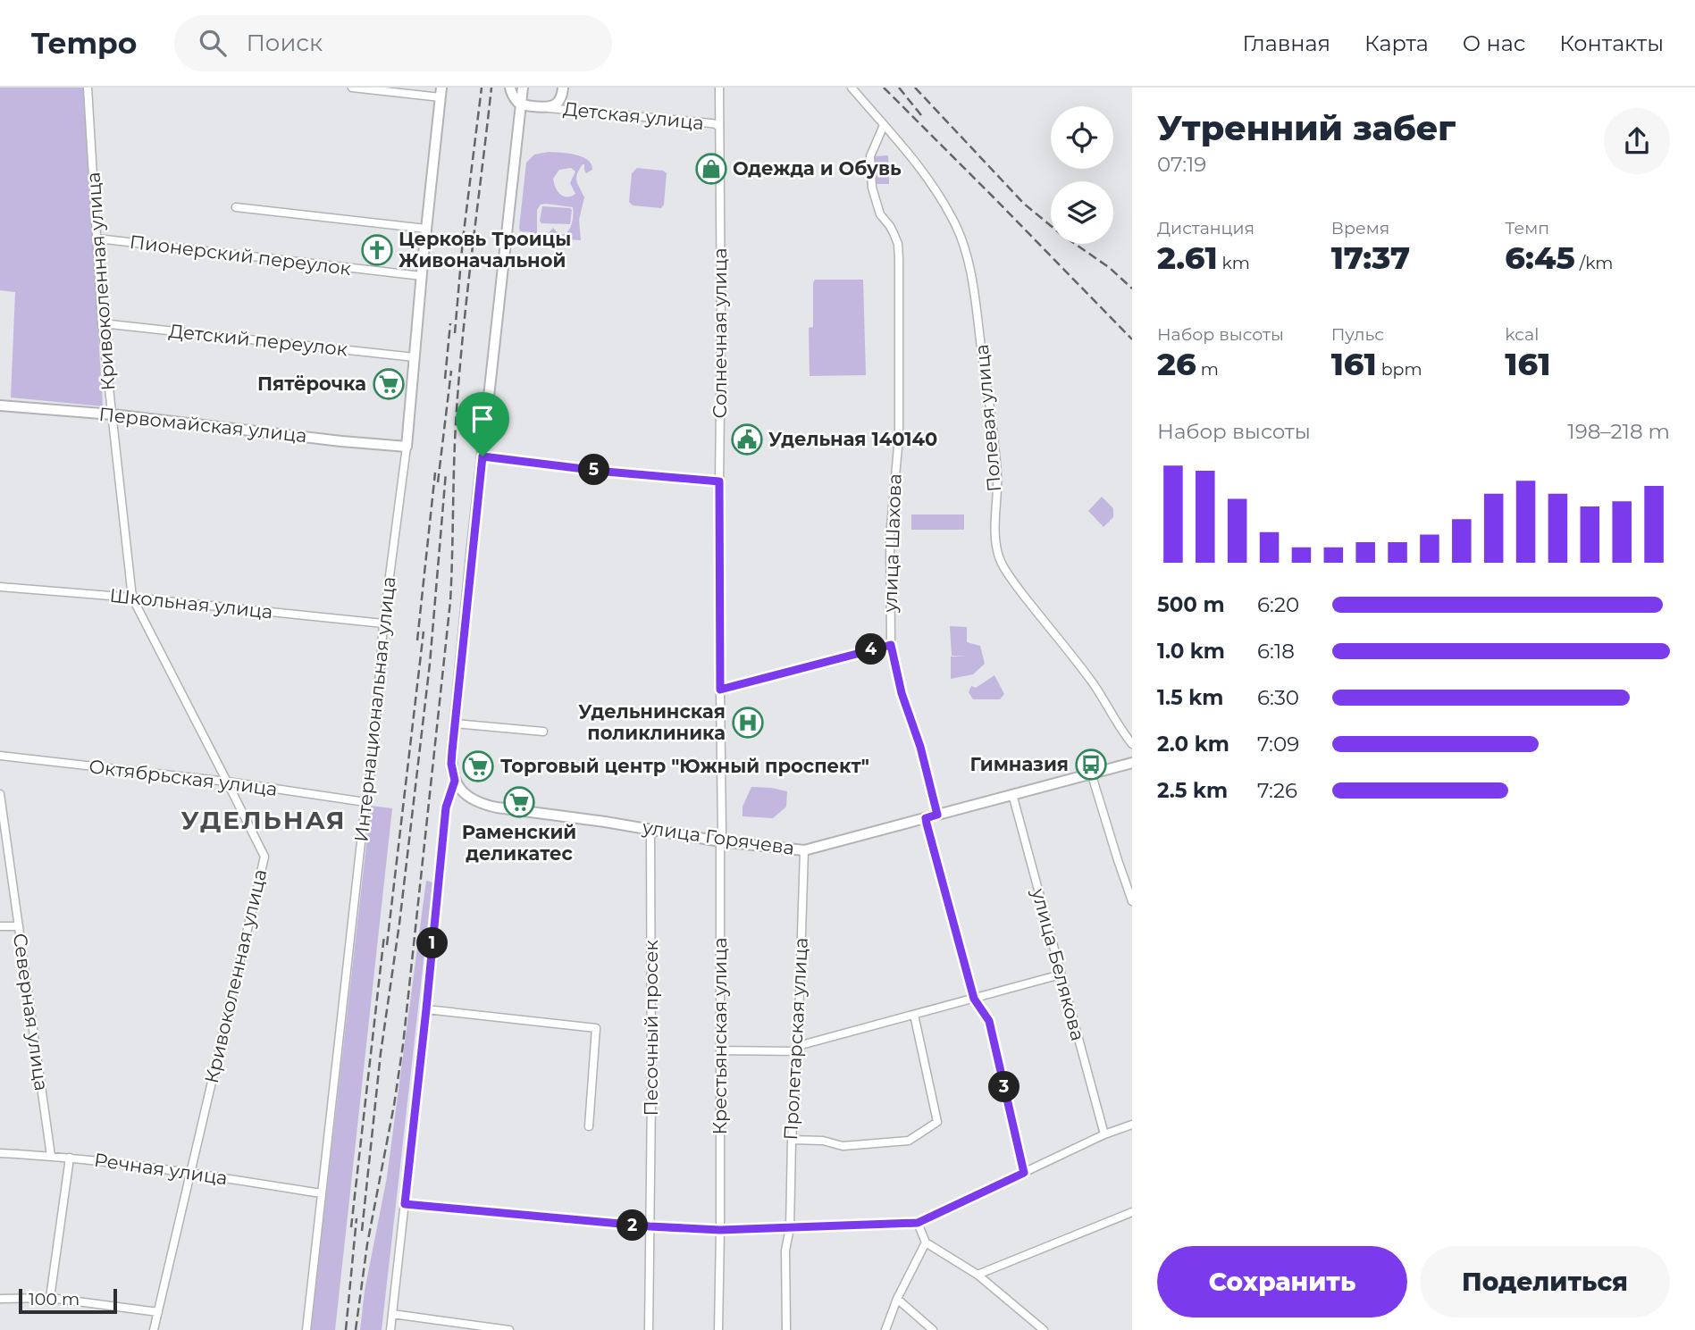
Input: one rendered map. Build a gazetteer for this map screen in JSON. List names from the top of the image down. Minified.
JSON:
{"streets":{"main road":["Первомайская улица","Интернациональная улица","улица Горячева"],"street":["Детская улица","Пионерский переулок","Кривоколенная улица","Солнечная улица","Детский переулок","Полевая улица","улица Шахова","Школьная улица","Октябрьская улица","улица Белякова","Северная улица","Песочный просек","Крестьянская улица","Пролетарская улица","Речная улица"]},"crossings":[["Детская улица","Солнечная улица"],["Пионерский переулок","Кривоколенная улица"],["Пионерский переулок","Интернациональная улица"],["Кривоколенная улица","Детский переулок"],["Кривоколенная улица","Первомайская улица"],["Кривоколенная улица","Школьная улица"],["Кривоколенная улица","Октябрьская улица"],["Кривоколенная улица","Речная улица"],["Солнечная улица","улица Горячева"],["Солнечная улица","Крестьянская улица"],["Детский переулок","Интернациональная улица"],["Полевая улица","улица Шахова"],["Первомайская улица","Интернациональная улица"],["улица Шахова","улица Горячева"],["Школьная улица","Интернациональная улица"],["Интернациональная улица","Октябрьская улица"],["Интернациональная улица","Речная улица"],["улица Горячева","улица Белякова"],["улица Горячева","Песочный просек"],["улица Горячева","Крестьянская улица"],["улица Горячева","Пролетарская улица"],["Северная улица","Речная улица"]],"districts":["УДЕЛЬНАЯ"],"places":{"shop":["Одежда и Обувь"],"church":["Церковь Троицы Живоначальной"],"supermarket":["Пятёрочка","Торговый центр \"Южный проспект\"","Раменский деликатес"],"public building":["Удельная 140140"],"hospital":["Удельнинская поликлиника"],"bus stop":["Гимназия"]},"scale_bar":"100 m","page":{"header":"Tempo","search":"Поиск","nav":["Главная","Карта","О нас","Контакты"],"heading":["Утренний забег","07:19"],"stats":[["Дистанция","2.61 km"],["Время","17:37"],["Темп","6:45 /km"],["Набор высоты","26 m"],["Пульс","161 bpm"],["kcal","161"]],"chart":["Набор высоты","198–218 m"],"pins":["5","4","1","3","2"],"list":[{"name":"500 m","note":"6:20"},{"name":"1.0 km","note":"6:18"},{"name":"1.5 km","note":"6:30"},{"name":"2.0 km","note":"7:09"},{"name":"2.5 km","note":"7:26"}],"buttons":["Сохранить","Поделиться"],"scale":"100 m"}}
